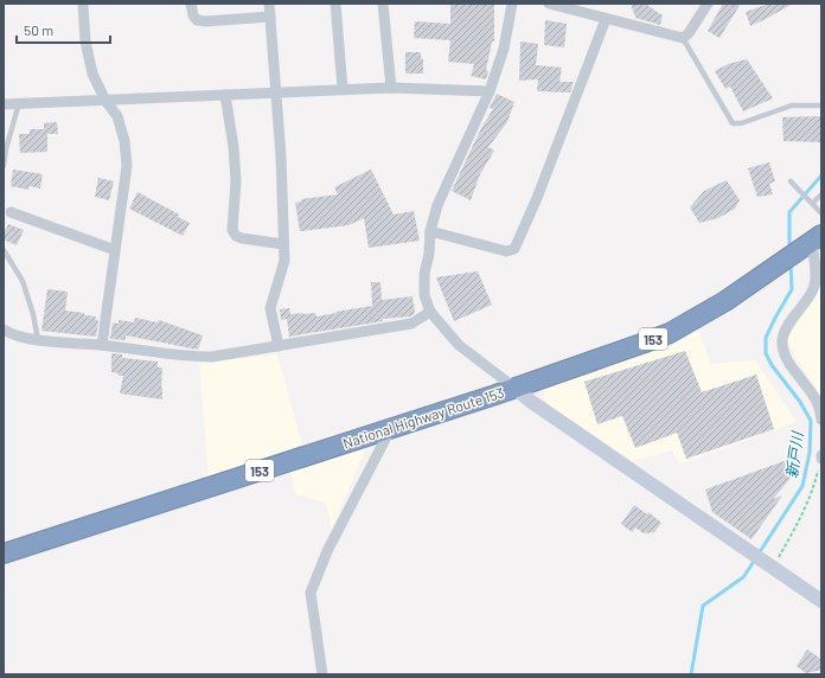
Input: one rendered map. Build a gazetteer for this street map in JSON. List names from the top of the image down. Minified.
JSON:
{"streets":{"highway":["153","National Highway Route 153"]},"water":["新戸川"],"scale_bar":"50 m"}
